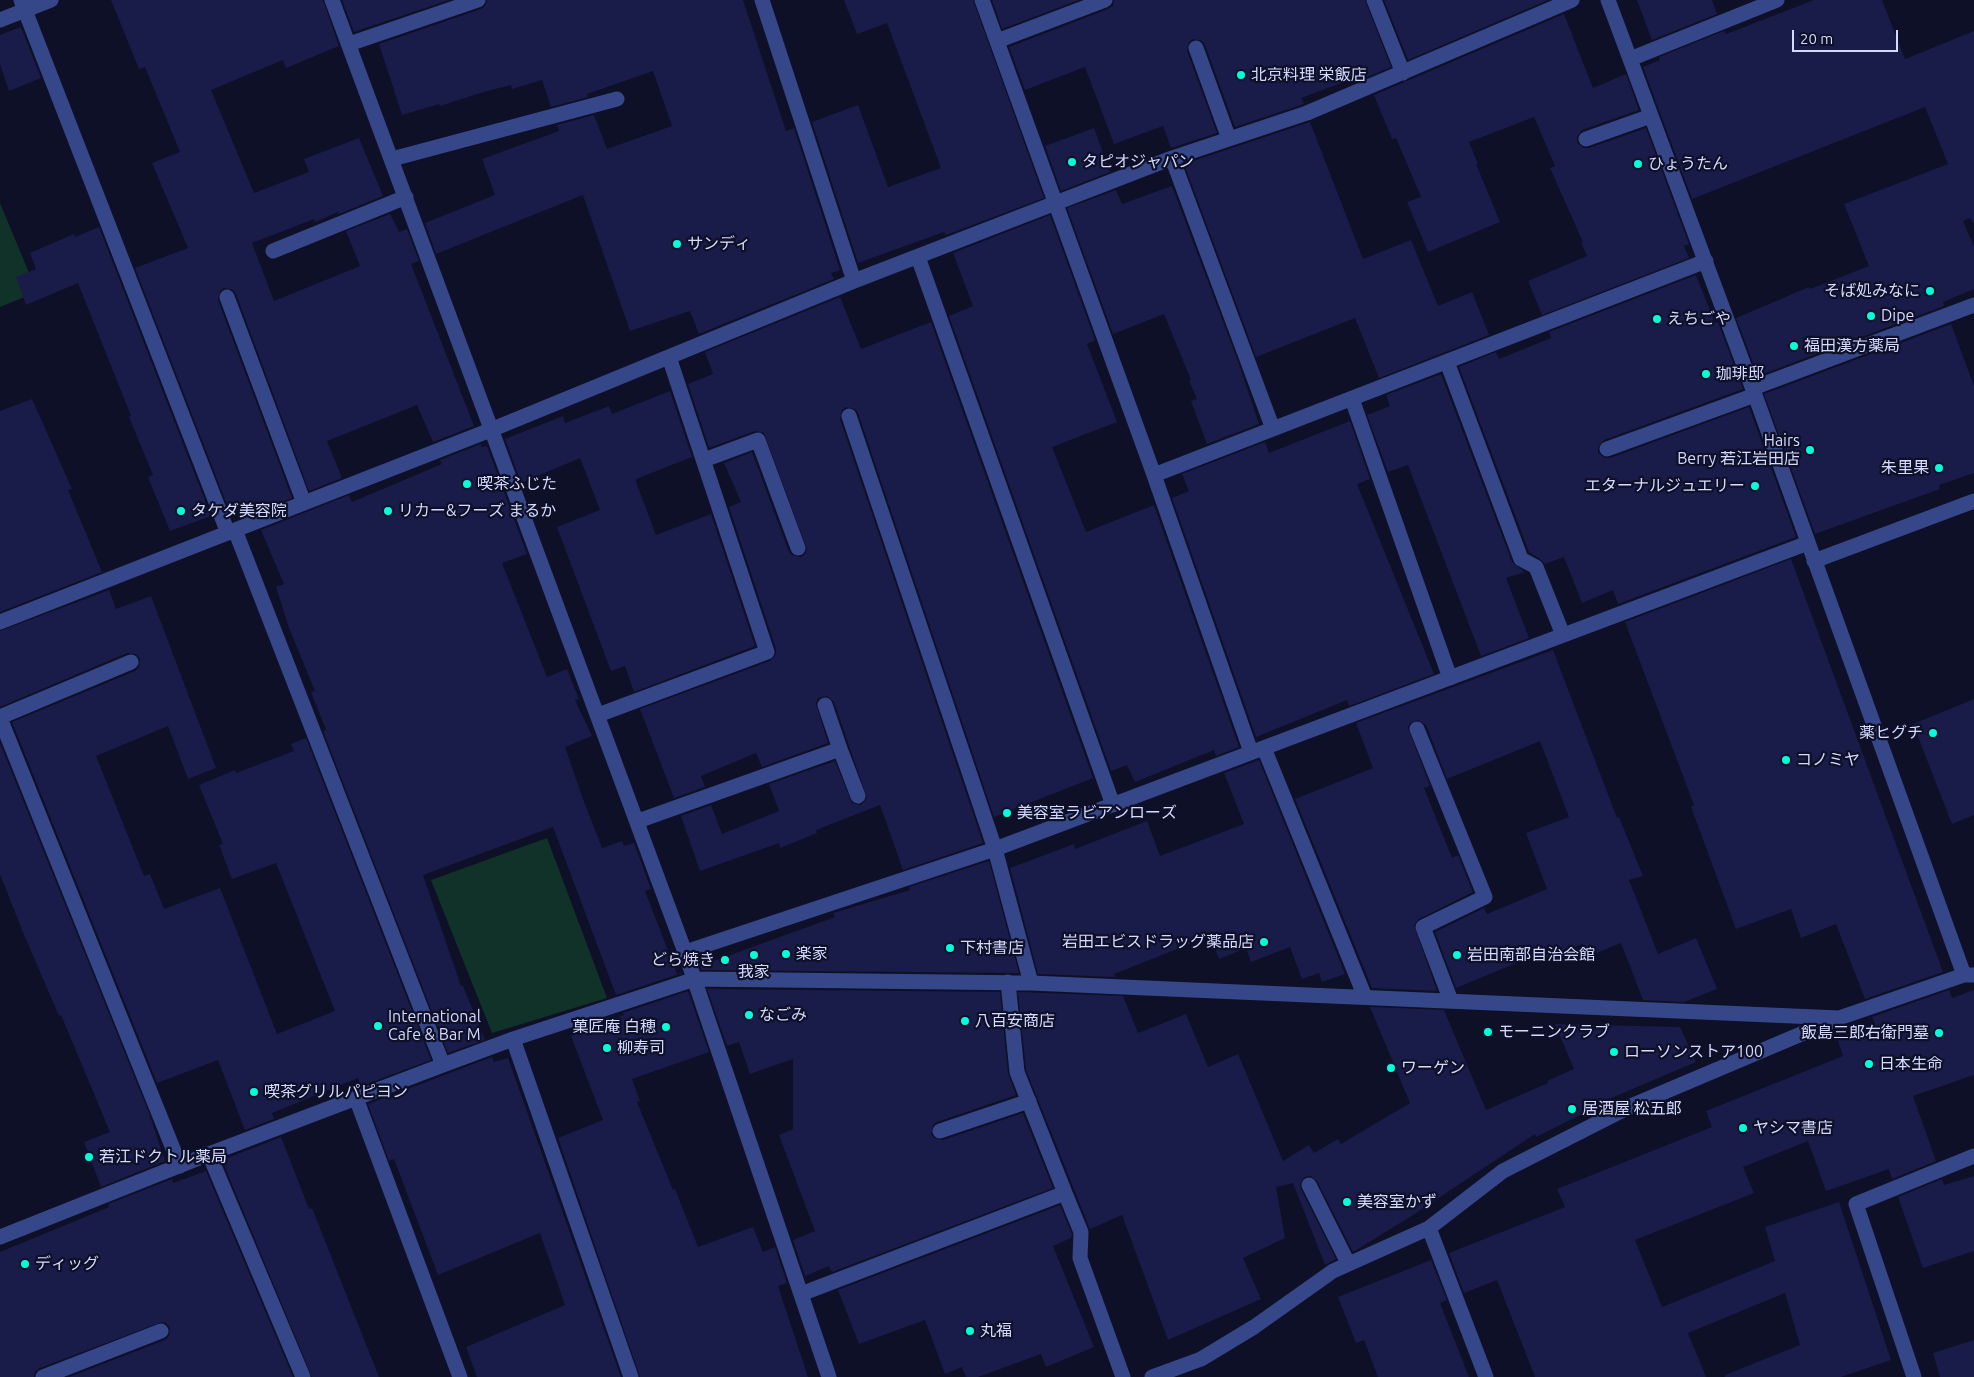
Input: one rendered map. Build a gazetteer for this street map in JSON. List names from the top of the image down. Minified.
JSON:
{"places":["北京料理 栄飯店","タピオジャパン","ひょうたん","サンディ","そば処みなに","Dipe","えちごや","福田漢方薬局","珈琲邸","Hairs Berry 若江岩田店","朱里果","喫茶ふじた","エターナルジュエリー","タケダ美容院","リカー&フーズ まるか","薬ヒグチ","コノミヤ","美容室ラビアンローズ","岩田エビスドラッグ薬品店","下村書店","楽家","我家","岩田南部自治会館","どら焼き","なごみ","八百安商店","International Cafe & Bar M","菓匠庵 白穂","モーニンクラブ","飯島三郎右衛門墓","柳寿司","ローソンストア100","日本生命","ワーゲン","喫茶グリルパピヨン","居酒屋 松五郎","ヤシマ書店","若江ドクトル薬局","美容室かず","ディッグ","丸福"],"scale_bar":"20 m"}
